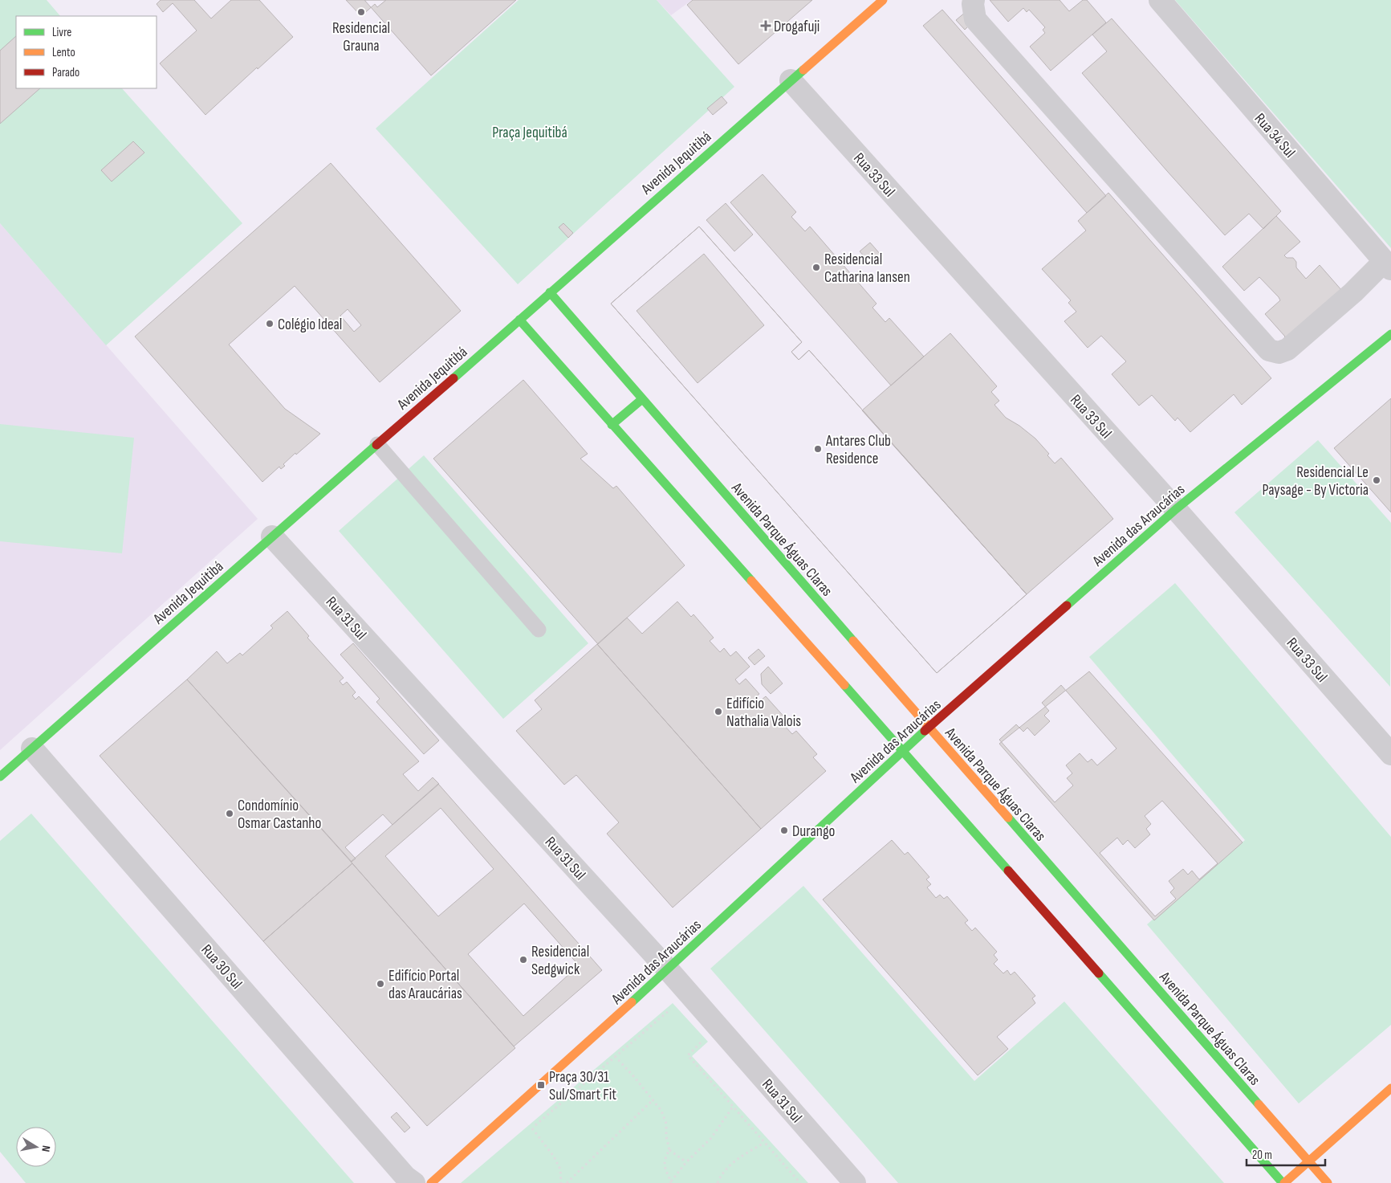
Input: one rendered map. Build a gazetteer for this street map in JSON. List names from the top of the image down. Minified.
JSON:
{"streets":{"street":["Rua 34 Sul","Avenida Jequitibá","Rua 33 Sul","Avenida das Araucárias","Avenida Parque Águas Claras","Rua 31 Sul","Rua 30 Sul"]},"crossings":[["Avenida Jequitibá","Rua 33 Sul"],["Avenida Jequitibá","Avenida Parque Águas Claras"],["Avenida Jequitibá","Rua 31 Sul"],["Avenida Jequitibá","Rua 30 Sul"],["Rua 33 Sul","Avenida das Araucárias"],["Avenida das Araucárias","Avenida Parque Águas Claras"],["Avenida das Araucárias","Rua 31 Sul"]],"parks":["Praça Jequitibá"],"places":{"other":["Residencial Grauna","Residencial Catharina Iansen","Colégio Ideal","Antares Club Residence","Residencial Le Paysage - By Victoria","Edifício Nathalia Valois","Condomínio Osmar Castanho","Durango","Residencial Sedgwick","Edifício Portal das Araucárias"],"health":["Drogafuji"],"transit":["Praça 30/31 Sul/Smart Fit"]},"legend":["Livre","Lento","Parado"],"scale_bar":"20 m","north":"right"}
